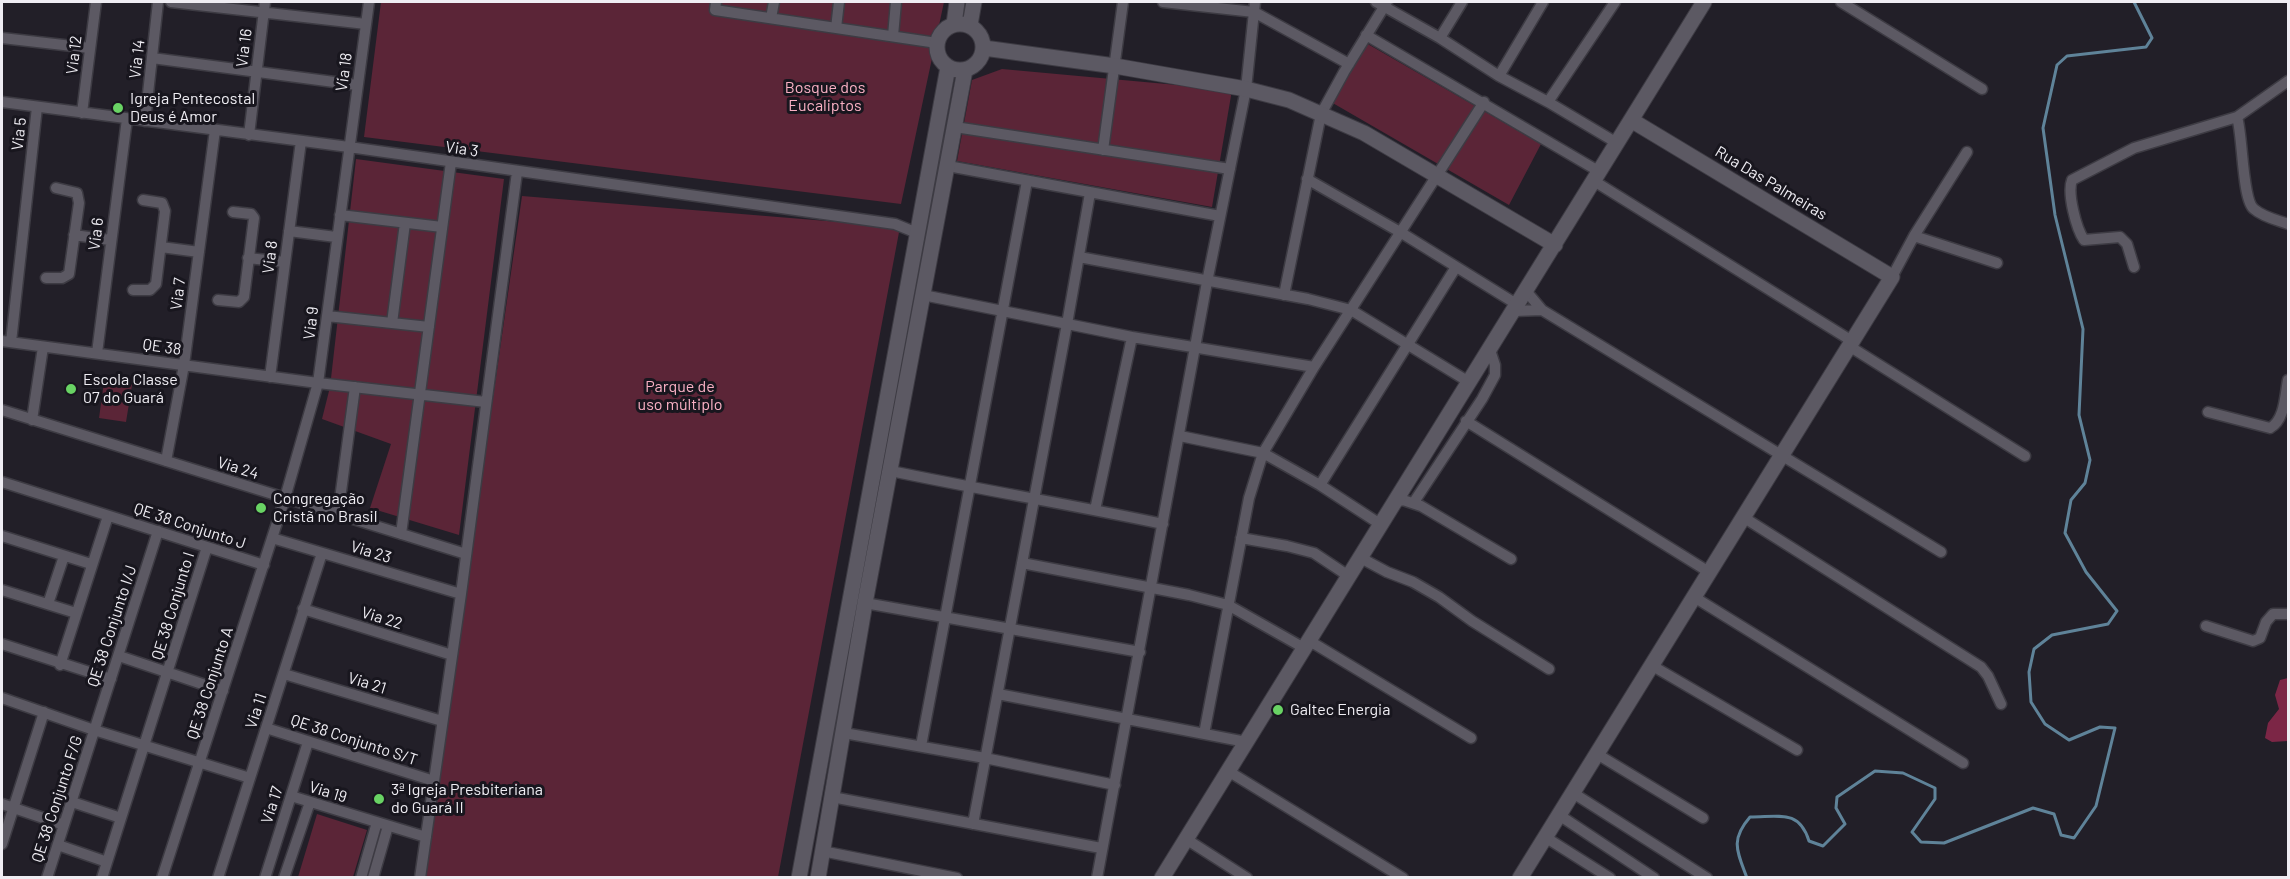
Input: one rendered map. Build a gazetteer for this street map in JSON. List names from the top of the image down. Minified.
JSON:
{"streets":{"street":["Via 16","Via 12","Via 14","Via 18","Via 5","Via 3","Rua Das Palmeiras","Via 6","Via 8","Via 7","Via 9","QE 38","Via 24","QE 38 Conjunto J","Via 23","QE 38 Conjunto I","Via 22","QE 38 Conjunto I/J","QE 38 Conjunto A","Via 21","Via 11","QE 38 Conjunto S/T","Via 19","QE 38 Conjunto F/G","Via 17"]},"crossings":[["Via 16","Via 3"],["Via 12","Via 3"],["Via 14","Via 3"],["Via 18","Via 3"],["Via 18","Via 9"],["Via 5","Via 3"],["Via 5","QE 38"],["Via 3","Via 6"],["Via 3","Via 8"],["Via 3","Via 7"],["Via 3","Via 9"],["Via 6","QE 38"],["Via 8","QE 38"],["Via 7","QE 38"],["Via 7","Via 24"],["Via 9","QE 38"],["Via 9","Via 24"],["Via 9","QE 38 Conjunto A"],["Via 24","QE 38 Conjunto A"],["QE 38 Conjunto J","QE 38 Conjunto I"],["QE 38 Conjunto J","QE 38 Conjunto I/J"],["QE 38 Conjunto J","QE 38 Conjunto A"],["Via 23","QE 38 Conjunto A"],["Via 23","Via 11"],["QE 38 Conjunto I","QE 38 Conjunto I/J"],["QE 38 Conjunto I","QE 38 Conjunto A"],["Via 22","Via 11"],["QE 38 Conjunto I/J","QE 38 Conjunto F/G"],["Via 21","Via 11"],["Via 11","QE 38 Conjunto S/T"],["QE 38 Conjunto S/T","Via 17"],["Via 19","Via 17"]],"parks":["Bosque dos Eucaliptos","Parque de uso múltiplo"],"places":["Igreja Pentecostal Deus é Amor","Escola Classe 07 do Guará","Congregação Cristã no Brasil","Galtec Energia","3ª Igreja Presbiteriana do Guará II"]}
